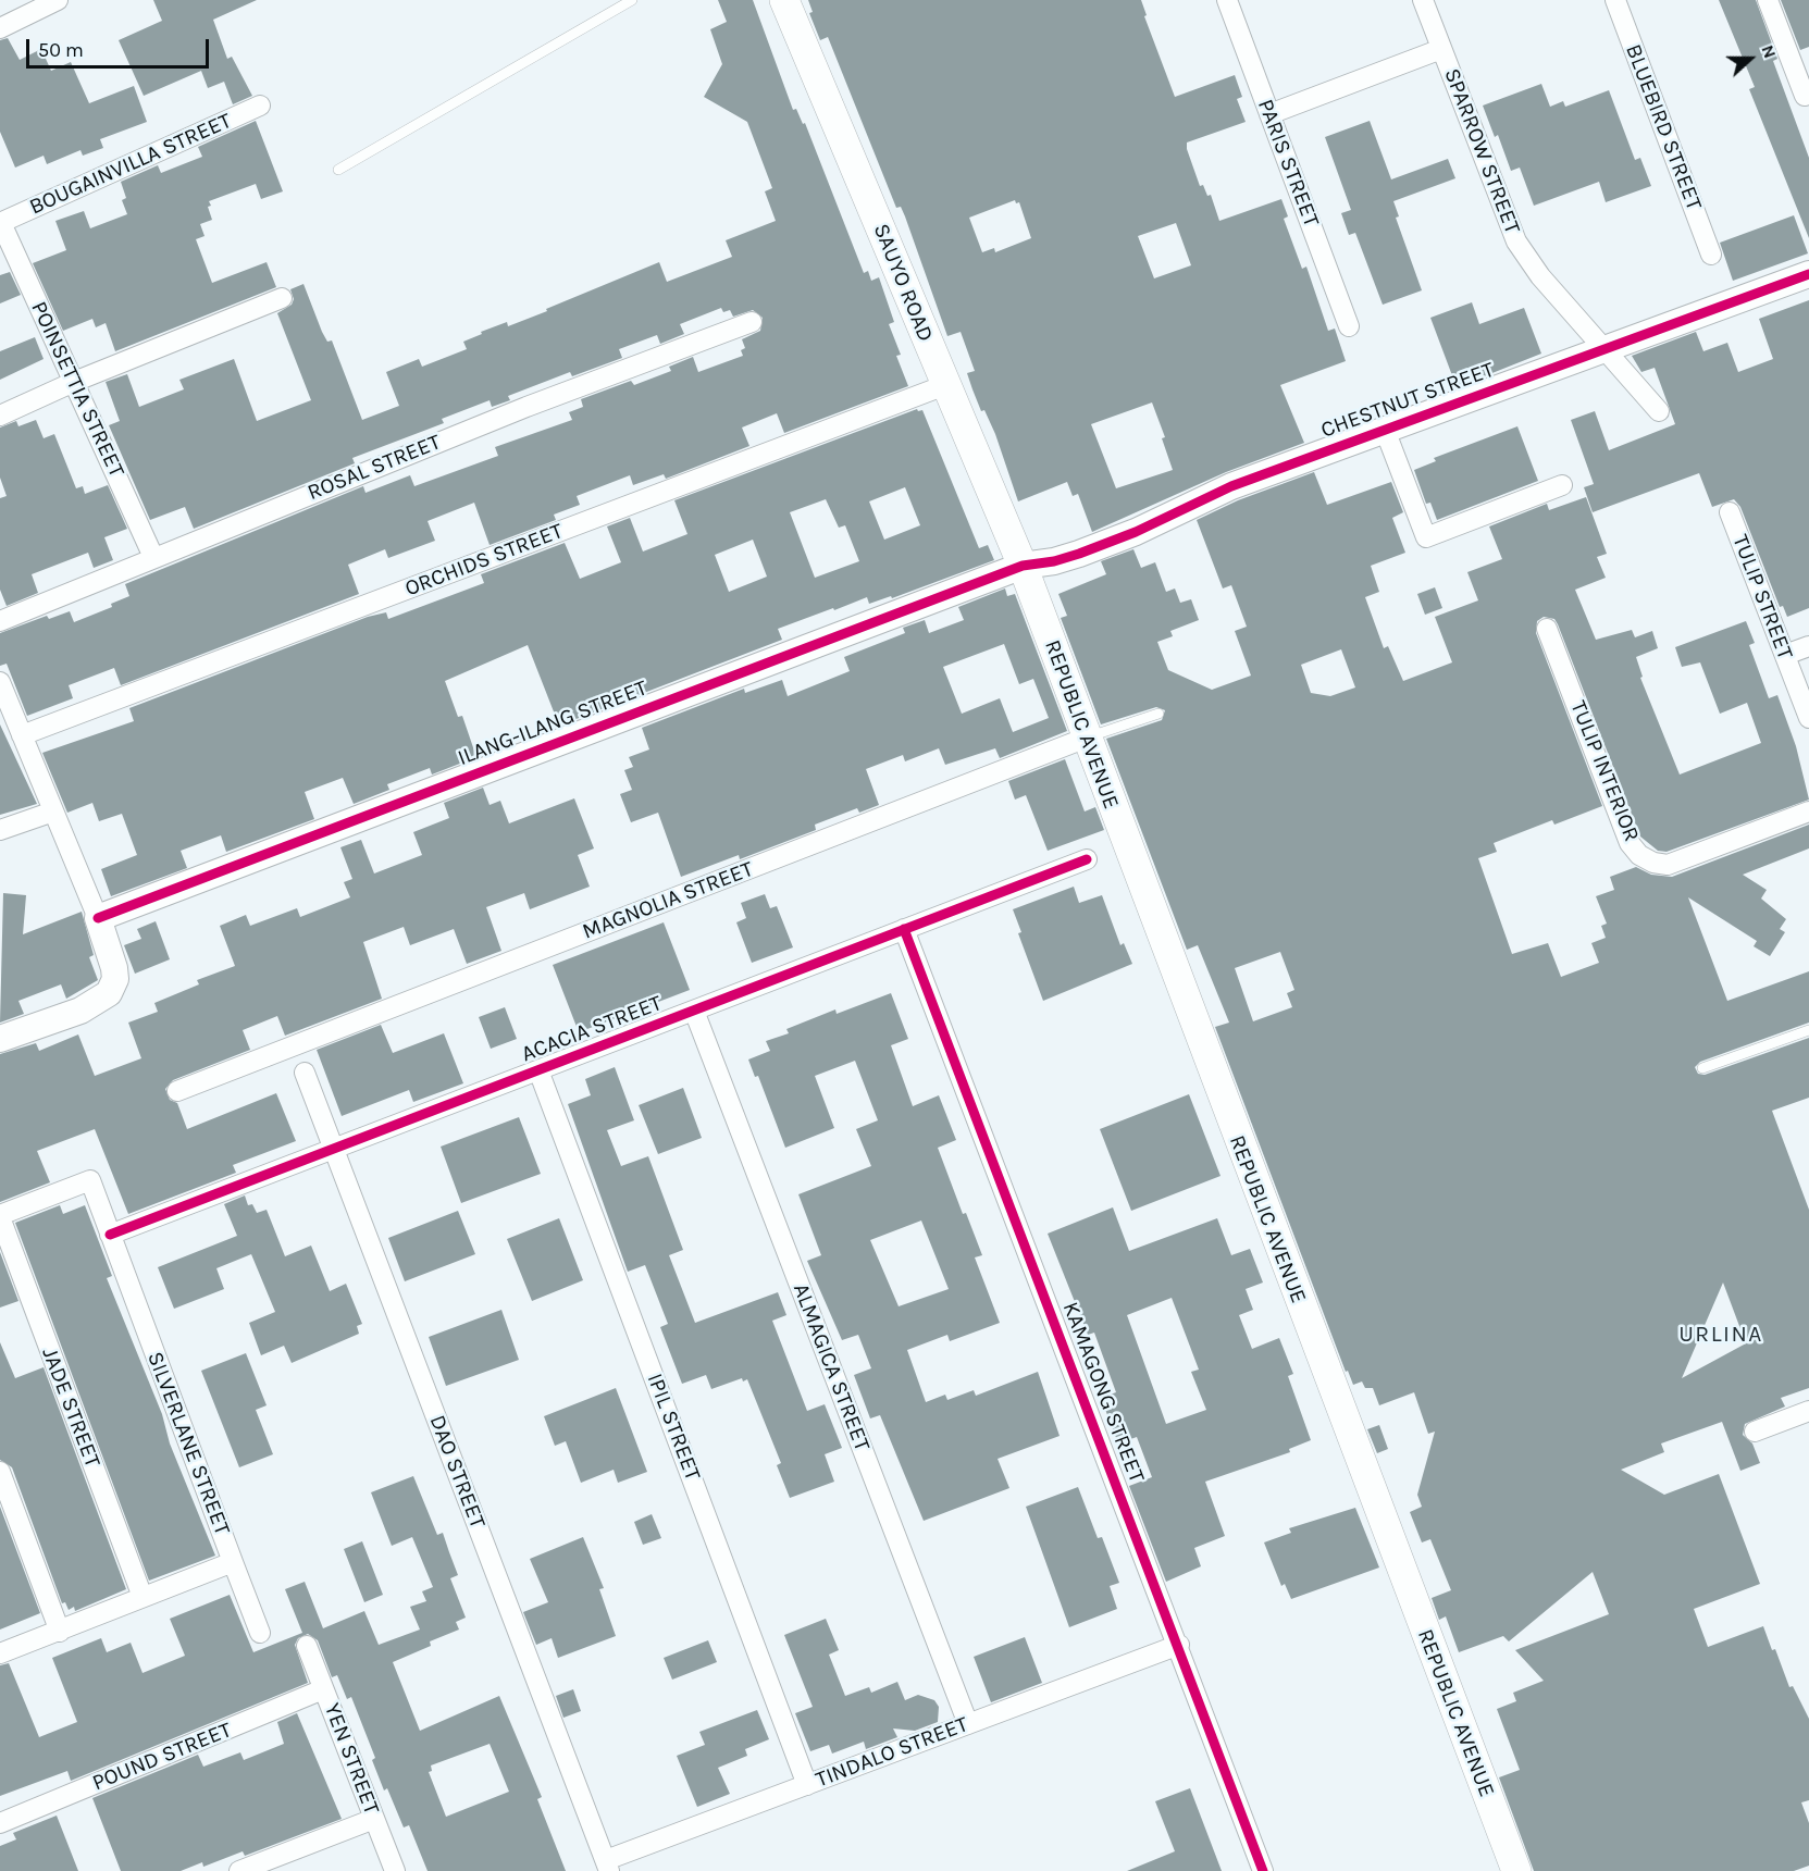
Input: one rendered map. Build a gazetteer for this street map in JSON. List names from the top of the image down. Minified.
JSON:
{"streets":{"main road":["SAUYO ROAD","REPUBLIC AVENUE"],"street":["BLUEBIRD STREET","SPARROW STREET","PARIS STREET","BOUGAINVILLA STREET","POINSETTIA STREET","CHESTNUT STREET","ROSAL STREET","ORCHIDS STREET","TULIP STREET","ILANG-ILANG STREET","TULIP INTERIOR","MAGNOLIA STREET","ACACIA STREET","ALMAGICA STREET","KAMAGONG STREET","JADE STREET","IPIL STREET","SILVERLANE STREET","DAO STREET","TINDALO STREET","POUND STREET","YEN STREET"]},"crossings":[["SPARROW STREET","CHESTNUT STREET"],["BOUGAINVILLA STREET","POINSETTIA STREET"],["SAUYO ROAD","CHESTNUT STREET"],["SAUYO ROAD","ORCHIDS STREET"],["SAUYO ROAD","ILANG-ILANG STREET"],["SAUYO ROAD","REPUBLIC AVENUE"],["POINSETTIA STREET","ROSAL STREET"],["CHESTNUT STREET","ILANG-ILANG STREET"],["CHESTNUT STREET","REPUBLIC AVENUE"],["ILANG-ILANG STREET","REPUBLIC AVENUE"],["REPUBLIC AVENUE","MAGNOLIA STREET"],["ACACIA STREET","ALMAGICA STREET"],["ACACIA STREET","KAMAGONG STREET"],["ACACIA STREET","IPIL STREET"],["ACACIA STREET","SILVERLANE STREET"],["ACACIA STREET","DAO STREET"],["ALMAGICA STREET","TINDALO STREET"],["KAMAGONG STREET","TINDALO STREET"],["JADE STREET","SILVERLANE STREET"],["IPIL STREET","TINDALO STREET"],["DAO STREET","TINDALO STREET"],["POUND STREET","YEN STREET"]],"districts":["URLINA"],"scale_bar":"50 m","north":"right"}
